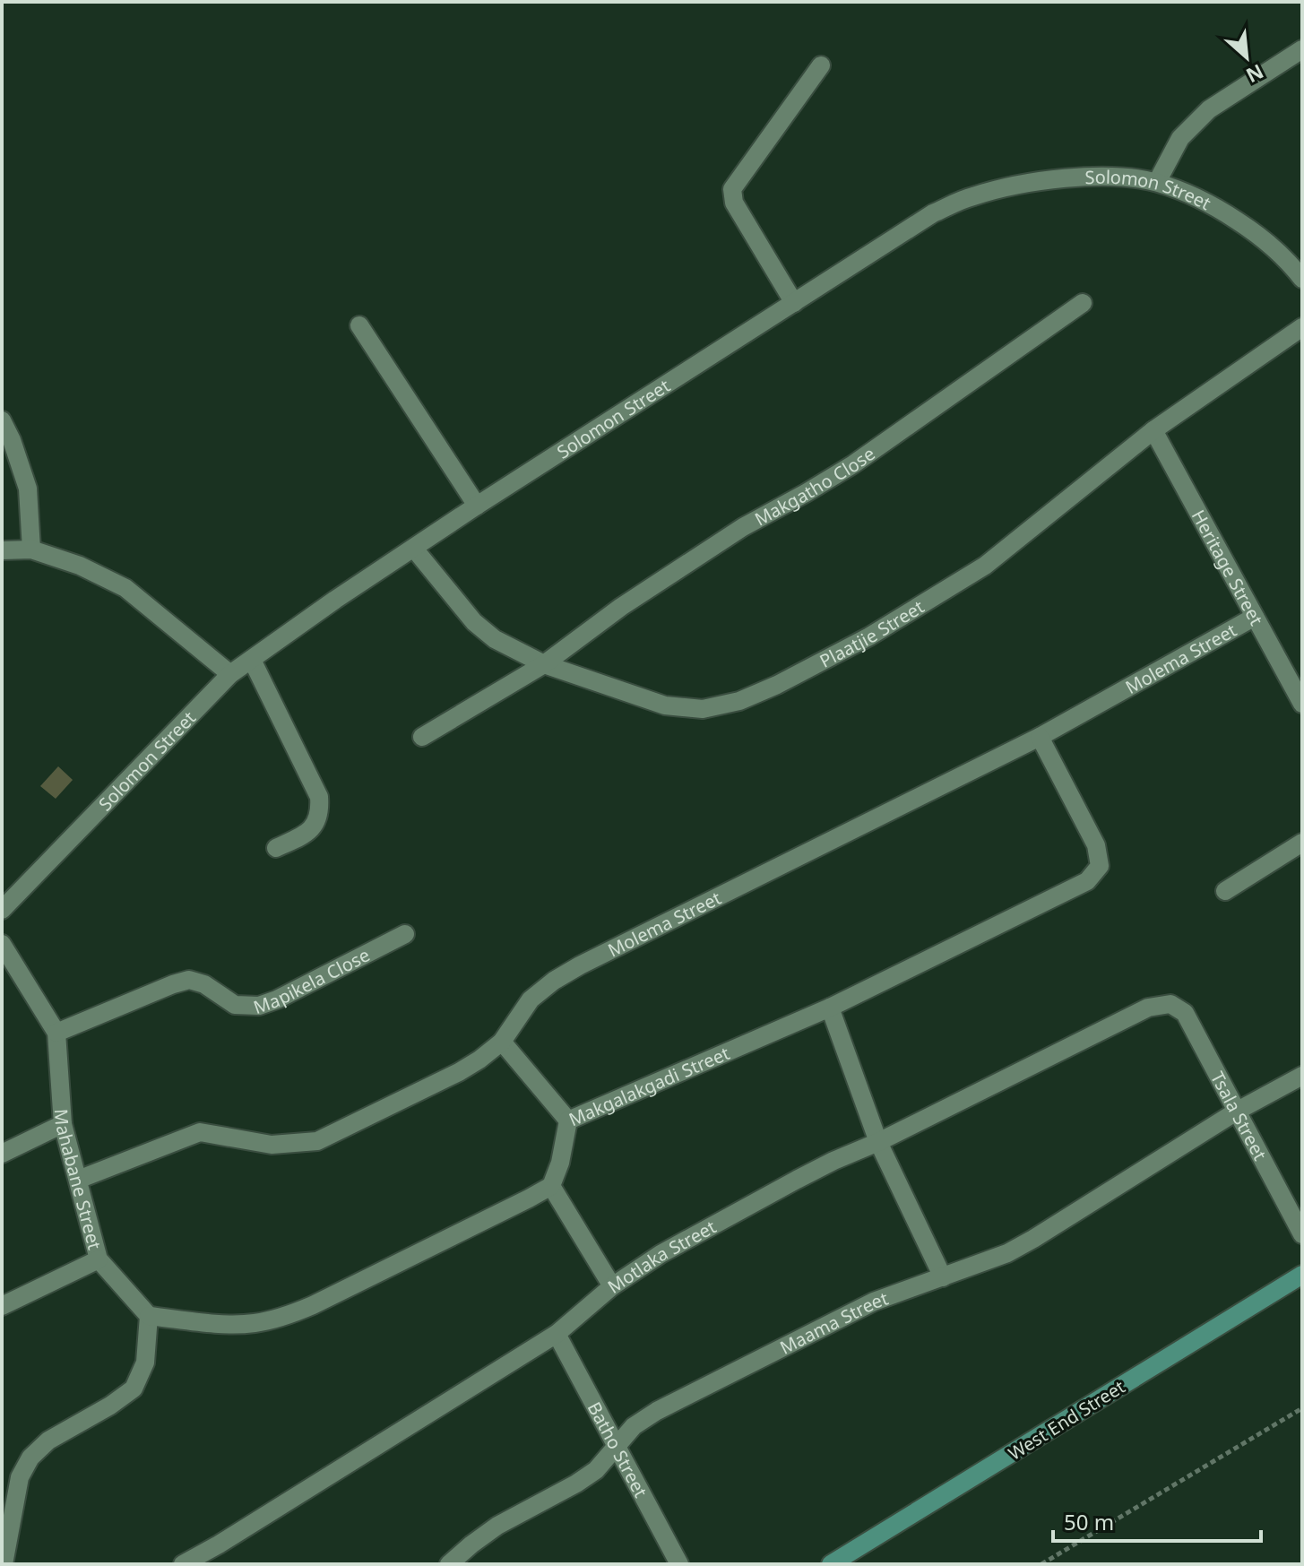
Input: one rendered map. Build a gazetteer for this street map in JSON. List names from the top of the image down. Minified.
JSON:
{"streets":{"street":["Solomon Street","Makgatho Close","Heritage Street","Plaatjie Street","Molema Street","Mapikela Close","Makgalakgadi Street","Tsala Street","Mahabane Street","Motlaka Street","Maama Street","West End Street","Batho Street"]},"crossings":[["Solomon Street","Plaatjie Street"],["Makgatho Close","Plaatjie Street"],["Heritage Street","Plaatjie Street"],["Heritage Street","Molema Street"],["Molema Street","Makgalakgadi Street"],["Molema Street","Mahabane Street"],["Mapikela Close","Mahabane Street"],["Tsala Street","Motlaka Street"],["Tsala Street","Maama Street"],["Motlaka Street","Batho Street"],["Maama Street","Batho Street"]],"scale_bar":"50 m","north":"bottom right"}
